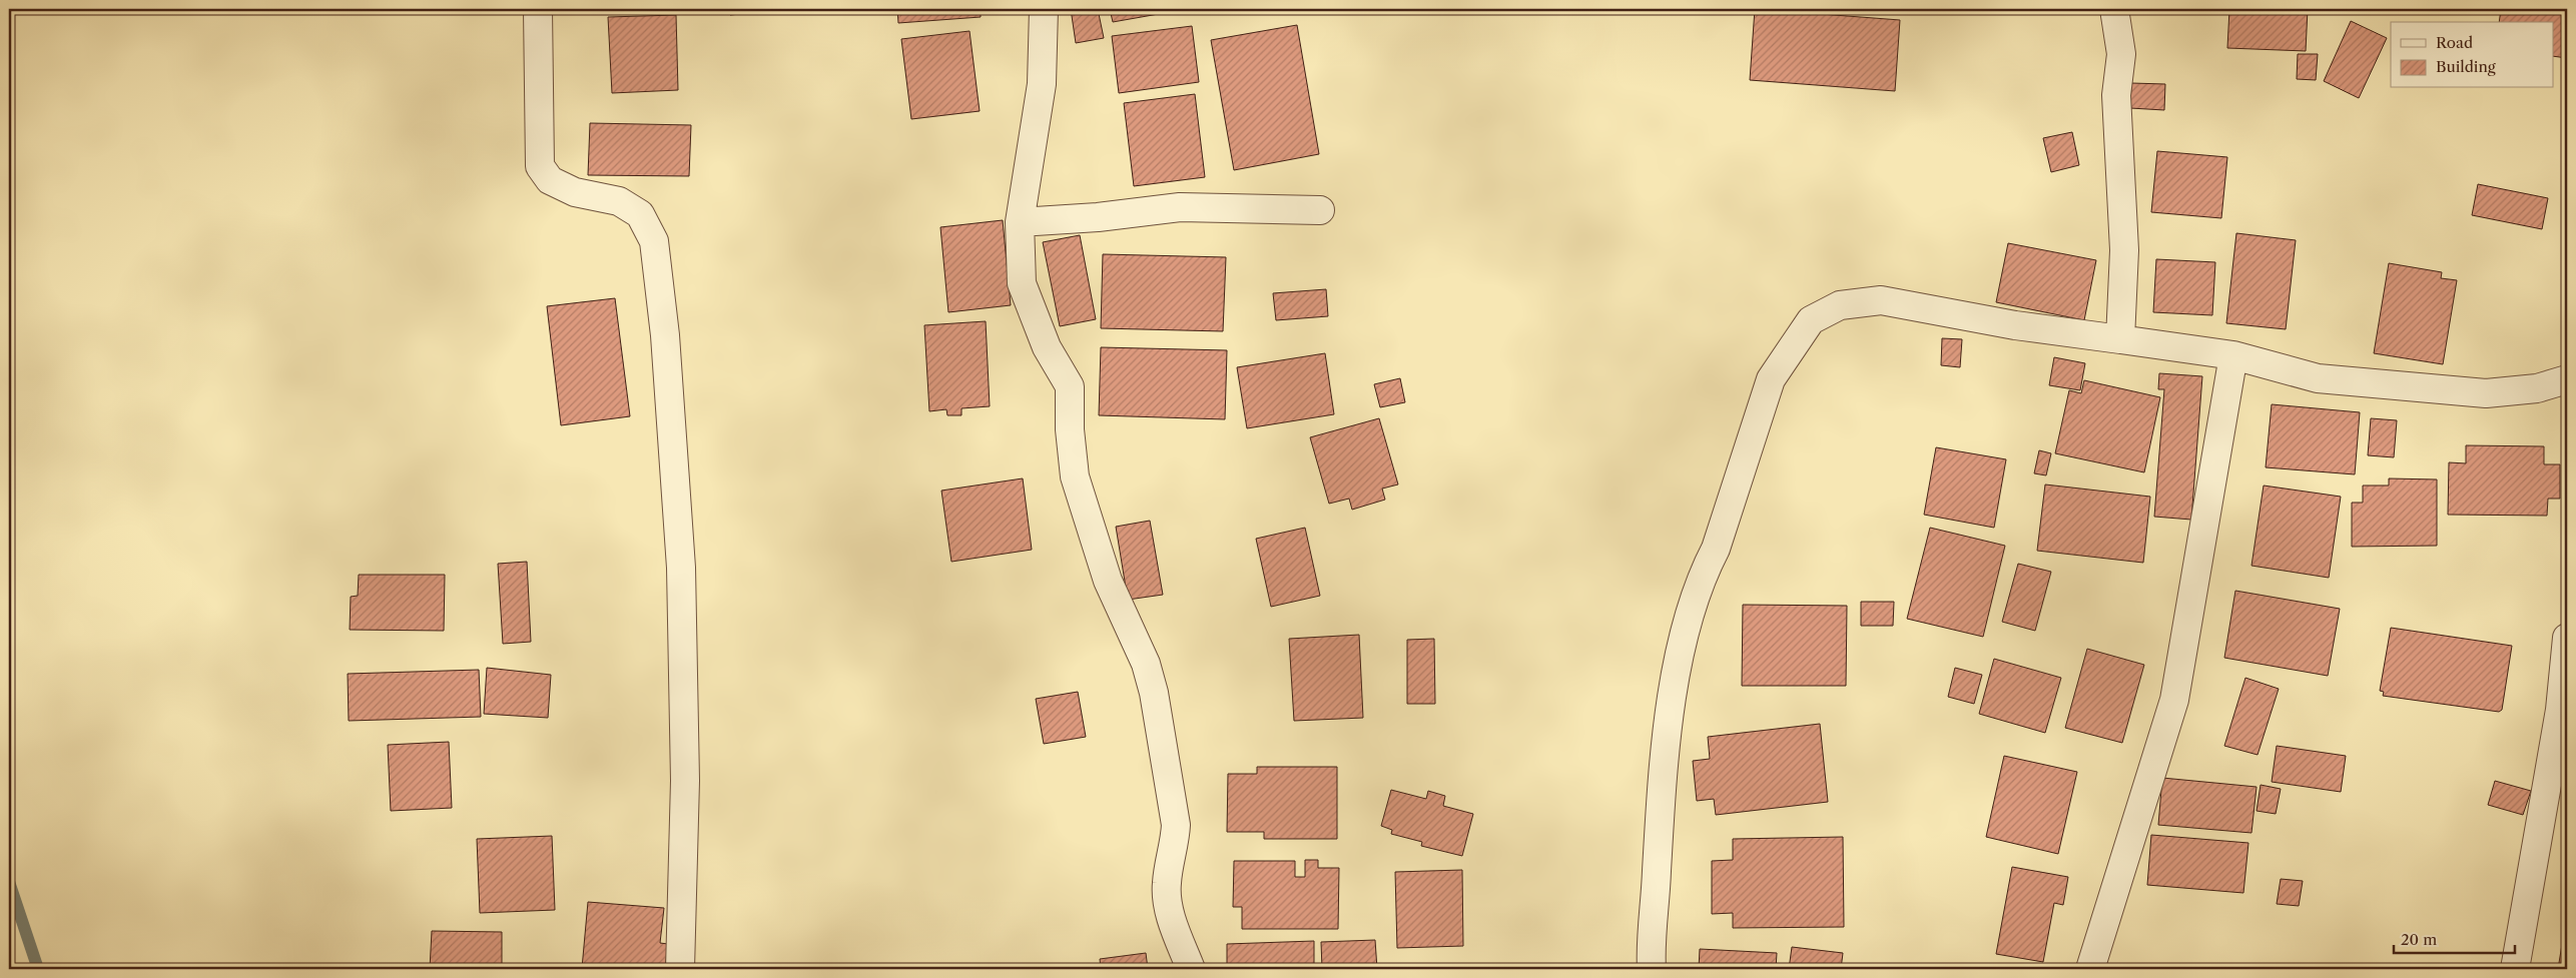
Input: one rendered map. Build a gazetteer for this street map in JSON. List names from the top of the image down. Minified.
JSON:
{"legend":["Road","Building"],"scale_bar":"20 m"}
